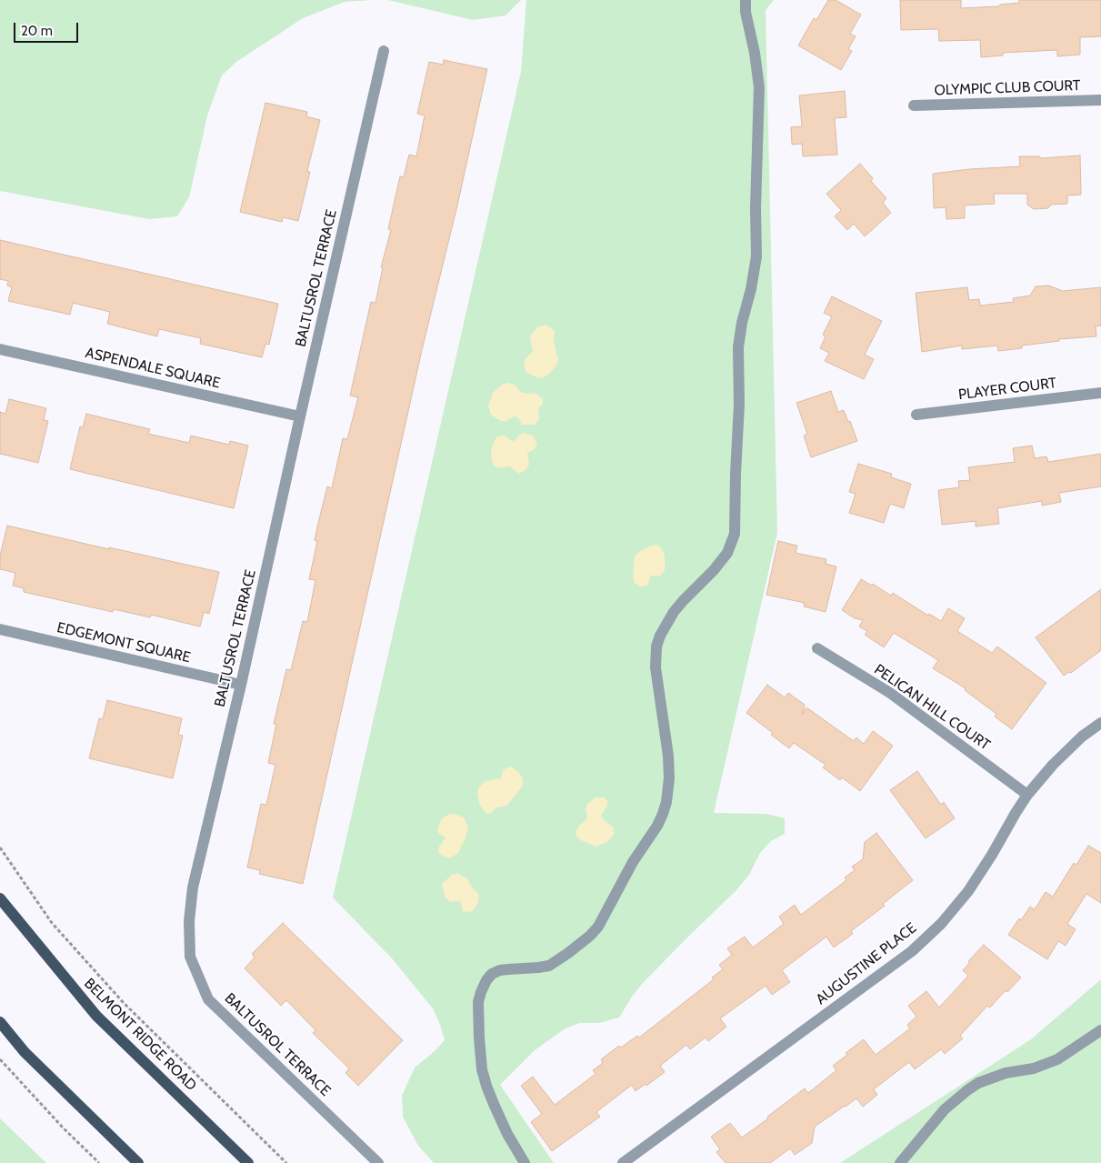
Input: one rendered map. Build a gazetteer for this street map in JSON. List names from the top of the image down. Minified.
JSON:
{"streets":{"main road":["BELMONT RIDGE ROAD"],"street":["OLYMPIC CLUB COURT","BALTUSROL TERRACE","ASPENDALE SQUARE","PLAYER COURT","EDGEMONT SQUARE","PELICAN HILL COURT","AUGUSTINE PLACE"]},"crossings":[["BALTUSROL TERRACE","ASPENDALE SQUARE"],["BALTUSROL TERRACE","EDGEMONT SQUARE"],["PELICAN HILL COURT","AUGUSTINE PLACE"]],"scale_bar":"20 m"}
